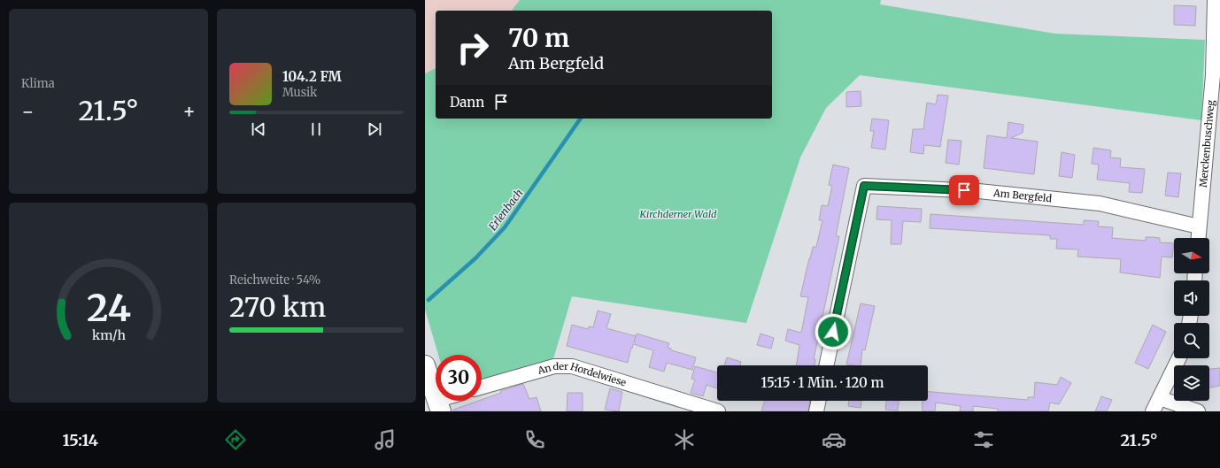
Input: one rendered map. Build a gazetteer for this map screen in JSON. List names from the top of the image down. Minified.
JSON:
{"streets":{"street":["Merckenbuschweg","Am Bergfeld","An der Hordelwiese"]},"crossings":[["Merckenbuschweg","Am Bergfeld"]],"water":["Erlenbach"],"parks":["Kirchderner Wald"],"north":"right","page":{"tile":["Klima",["Reichweite · 54%","270 km"]],"turn":["70 m","Am Bergfeld"],"song":["104.2 FM","Musik"],"then":"Dann","heat":["−","21.5°","+"],"limit":"30","trip":"15:15 · 1 Min. · 120 m","tabs":["15:14","21.5°"],"gauge":["24","km/h"]}}
